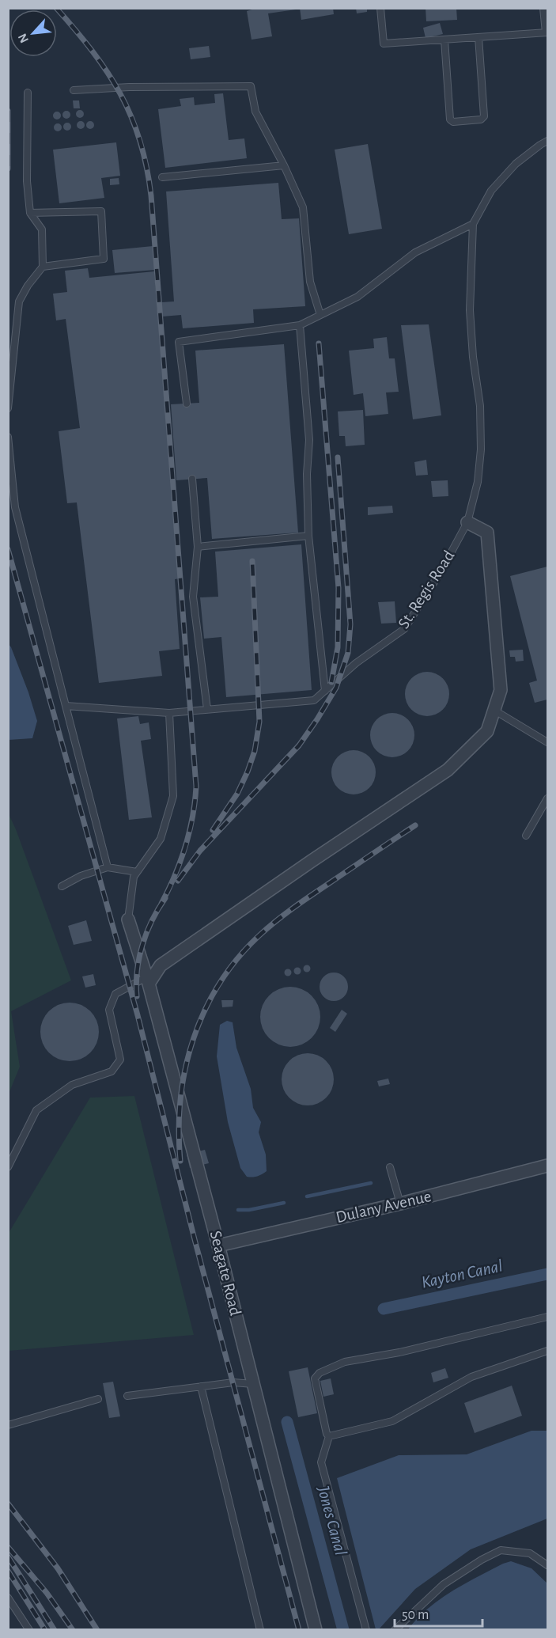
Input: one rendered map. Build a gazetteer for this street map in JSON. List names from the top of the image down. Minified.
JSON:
{"streets":{"street":["Dulany Avenue","Seagate Road"],"lane":["St. Regis Road"]},"crossings":[["Dulany Avenue","Seagate Road"]],"water":["Kayton Canal","Jones Canal"],"scale_bar":"50 m","north":"bottom left"}
